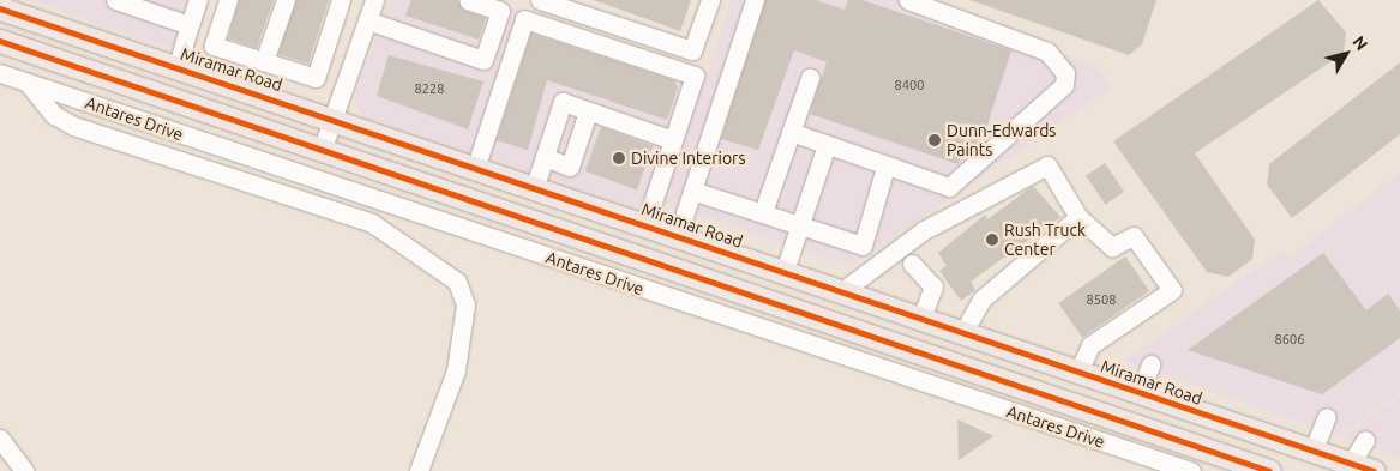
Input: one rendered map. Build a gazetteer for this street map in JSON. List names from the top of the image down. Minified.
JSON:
{"streets":{"main road":["Miramar Road"],"street":["Antares Drive"]},"places":["Dunn-Edwards Paints","Divine Interiors","Rush Truck Center"],"house_numbers":["8400","8228","8508","8606"],"north":"top right"}
